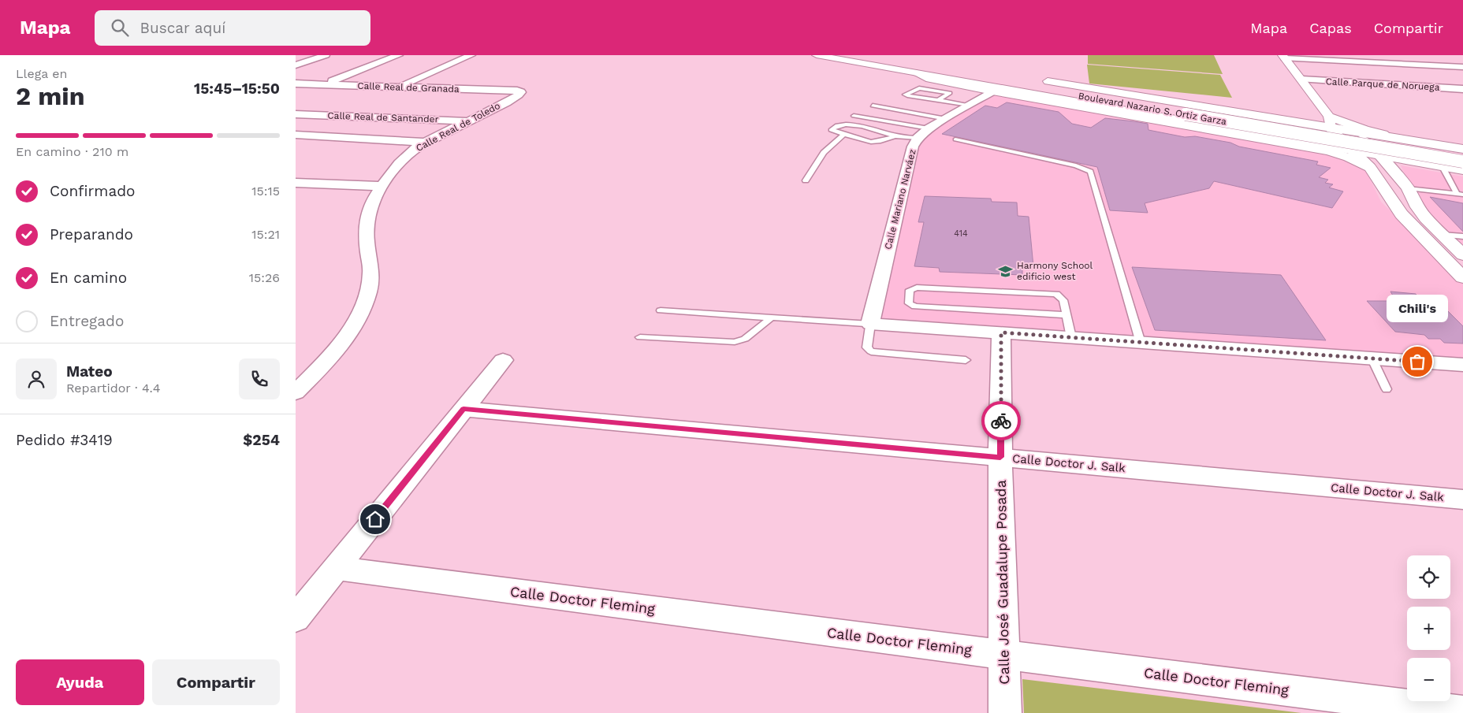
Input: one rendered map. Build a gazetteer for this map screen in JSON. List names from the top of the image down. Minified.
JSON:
{"streets":{"main road":["Boulevard Nazario S. Ortiz Garza"],"street":["Calle Parque de Noruega","Calle Real de Granada","Calle Real de Santander","Calle Real de Toledo","Calle Mariano Narváez","Calle Doctor J. Salk","Calle José Guadalupe Posada","Calle Doctor Fleming"]},"crossings":[["Calle Real de Granada","Calle Real de Toledo"],["Calle Real de Santander","Calle Real de Toledo"],["Calle Doctor J. Salk","Calle José Guadalupe Posada"],["Calle José Guadalupe Posada","Calle Doctor Fleming"]],"places":{"school or university":["Harmony School edificio west"],"other":["Chili's"]},"house_numbers":["414"],"page":{"header":"Mapa","search":"Buscar aquí","nav":["Mapa","Capas","Compartir"],"heading":["2 min","Llega en","15:45–15:50"],"panel":["Mateo","Repartidor · 4.4","Pedido #3419","$254"],"bar":"En camino · 210 m","list":[["Confirmado","15:15"],["Preparando","15:21"],["En camino","15:26"],"Entregado"],"bubble":"Chili's","map_buttons":["+","−"],"buttons":["Ayuda","Compartir"]}}
